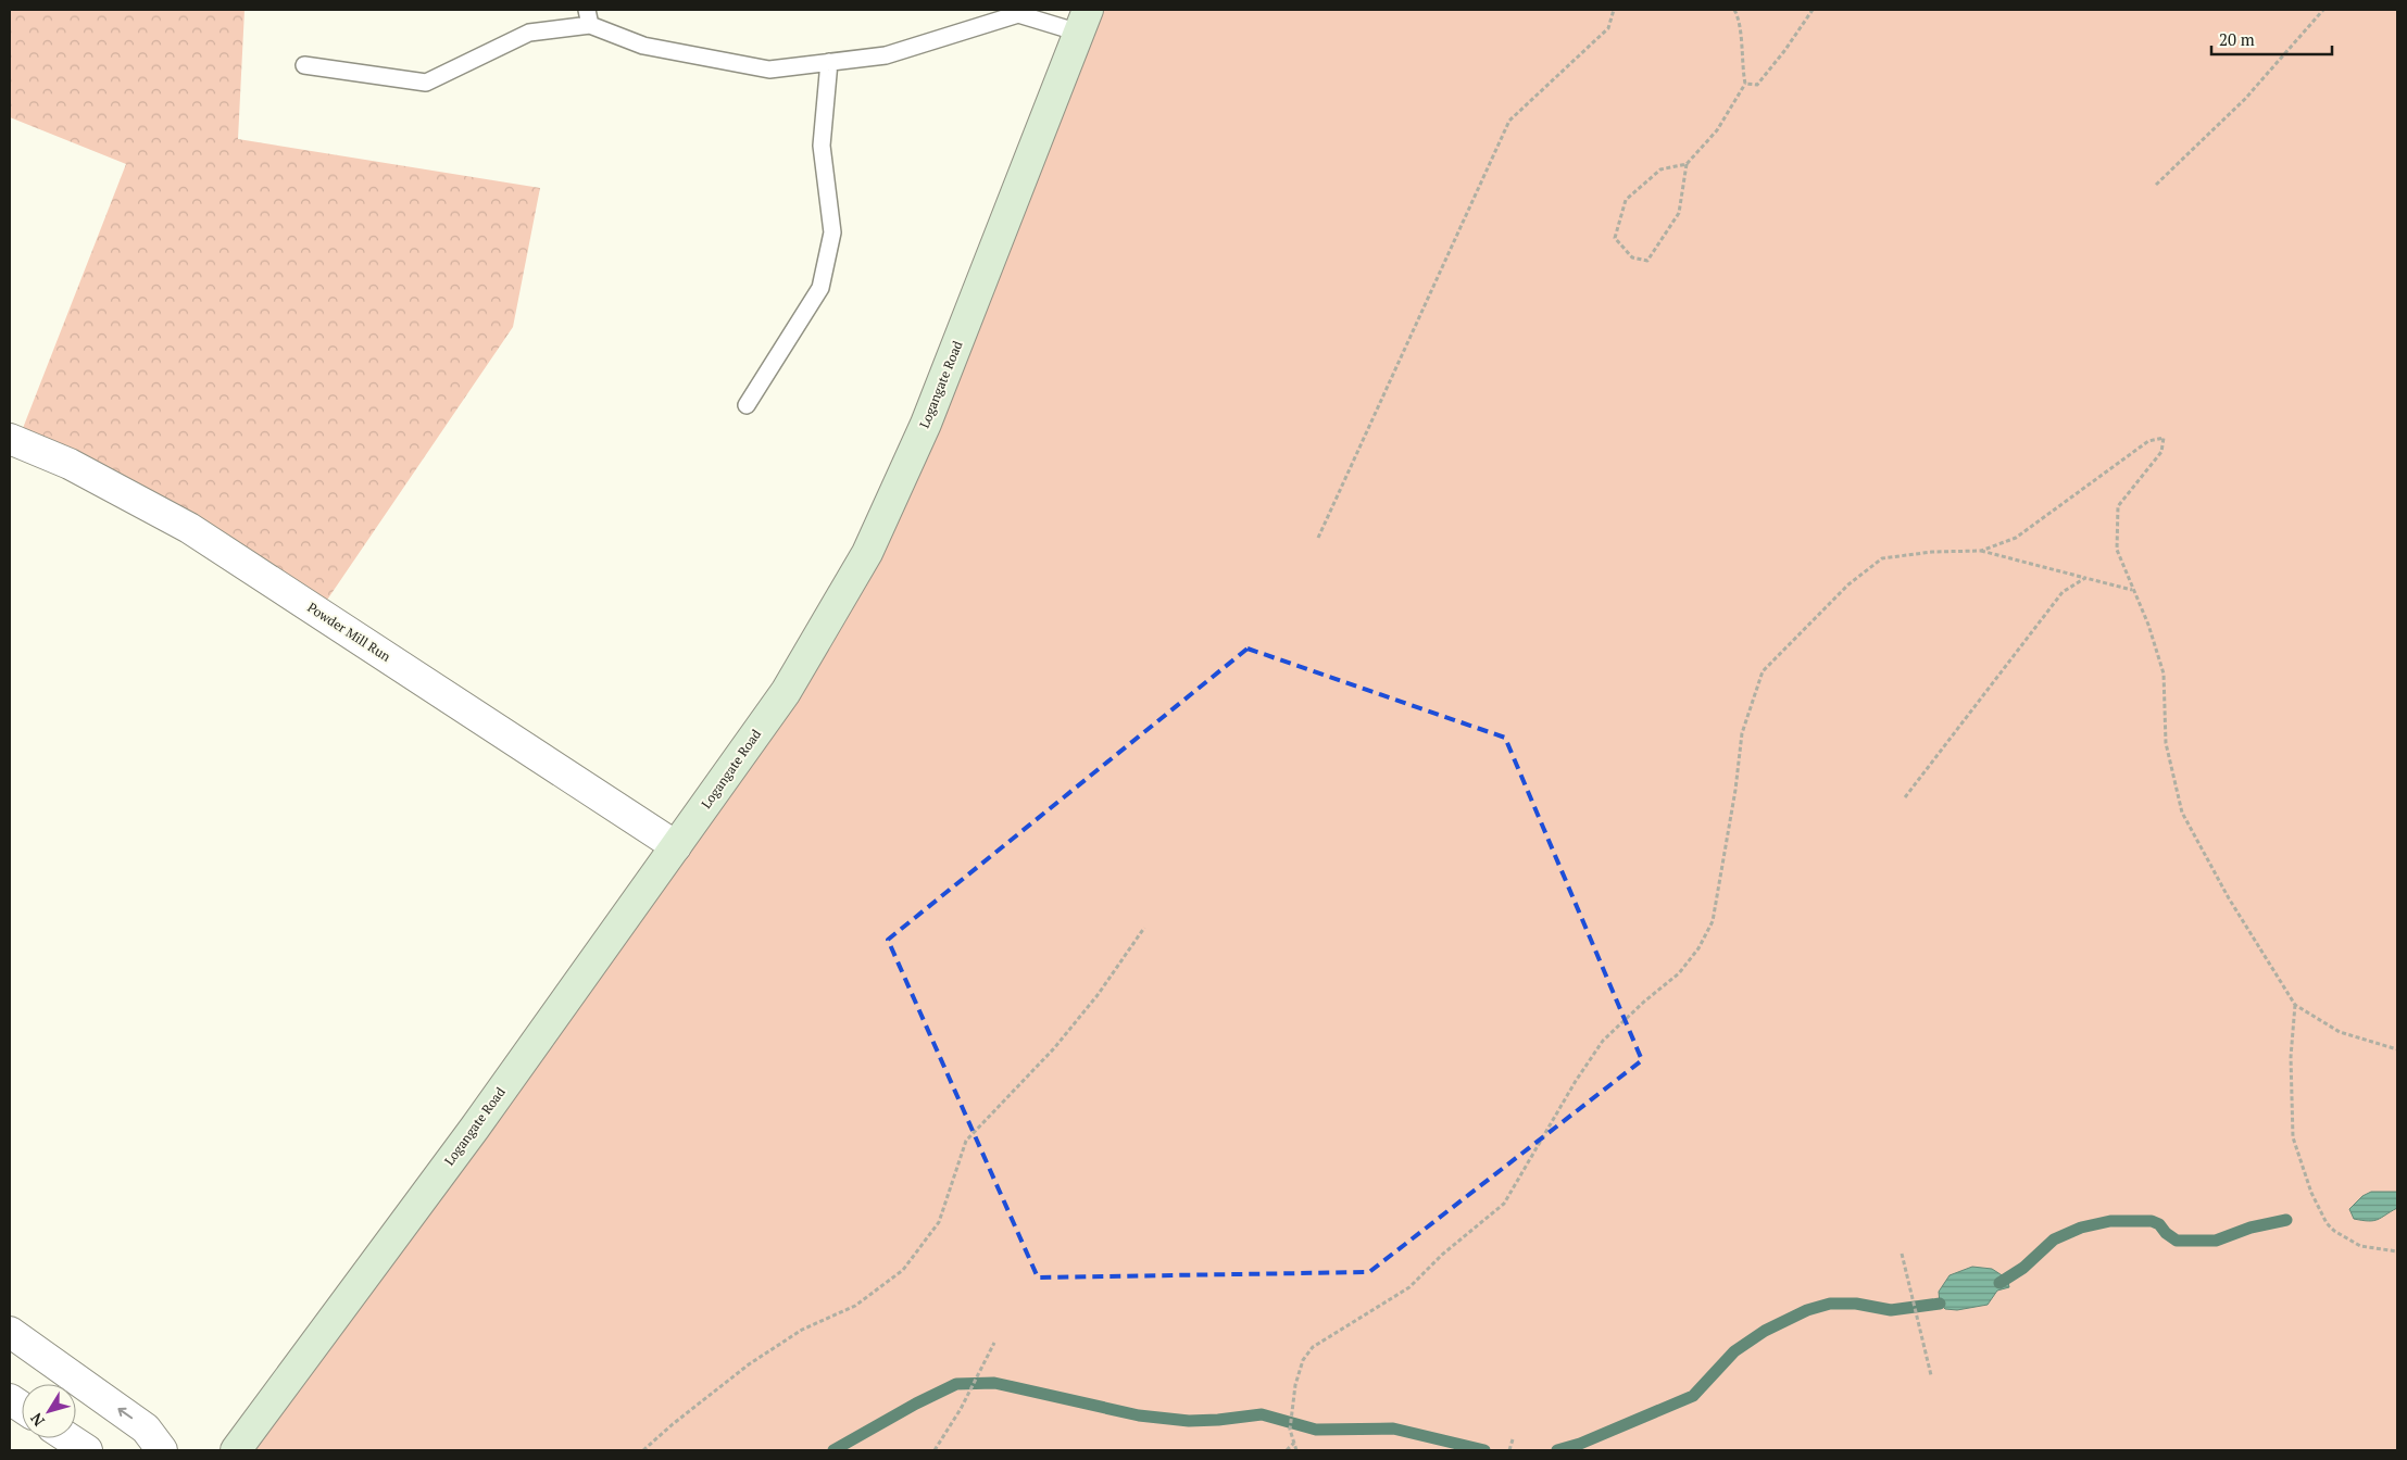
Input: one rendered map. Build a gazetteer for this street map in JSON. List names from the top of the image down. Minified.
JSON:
{"streets":{"street":["Logangate Road","Powder Mill Run"]},"crossings":[["Logangate Road","Powder Mill Run"]],"scale_bar":"20 m","north":"bottom left"}
